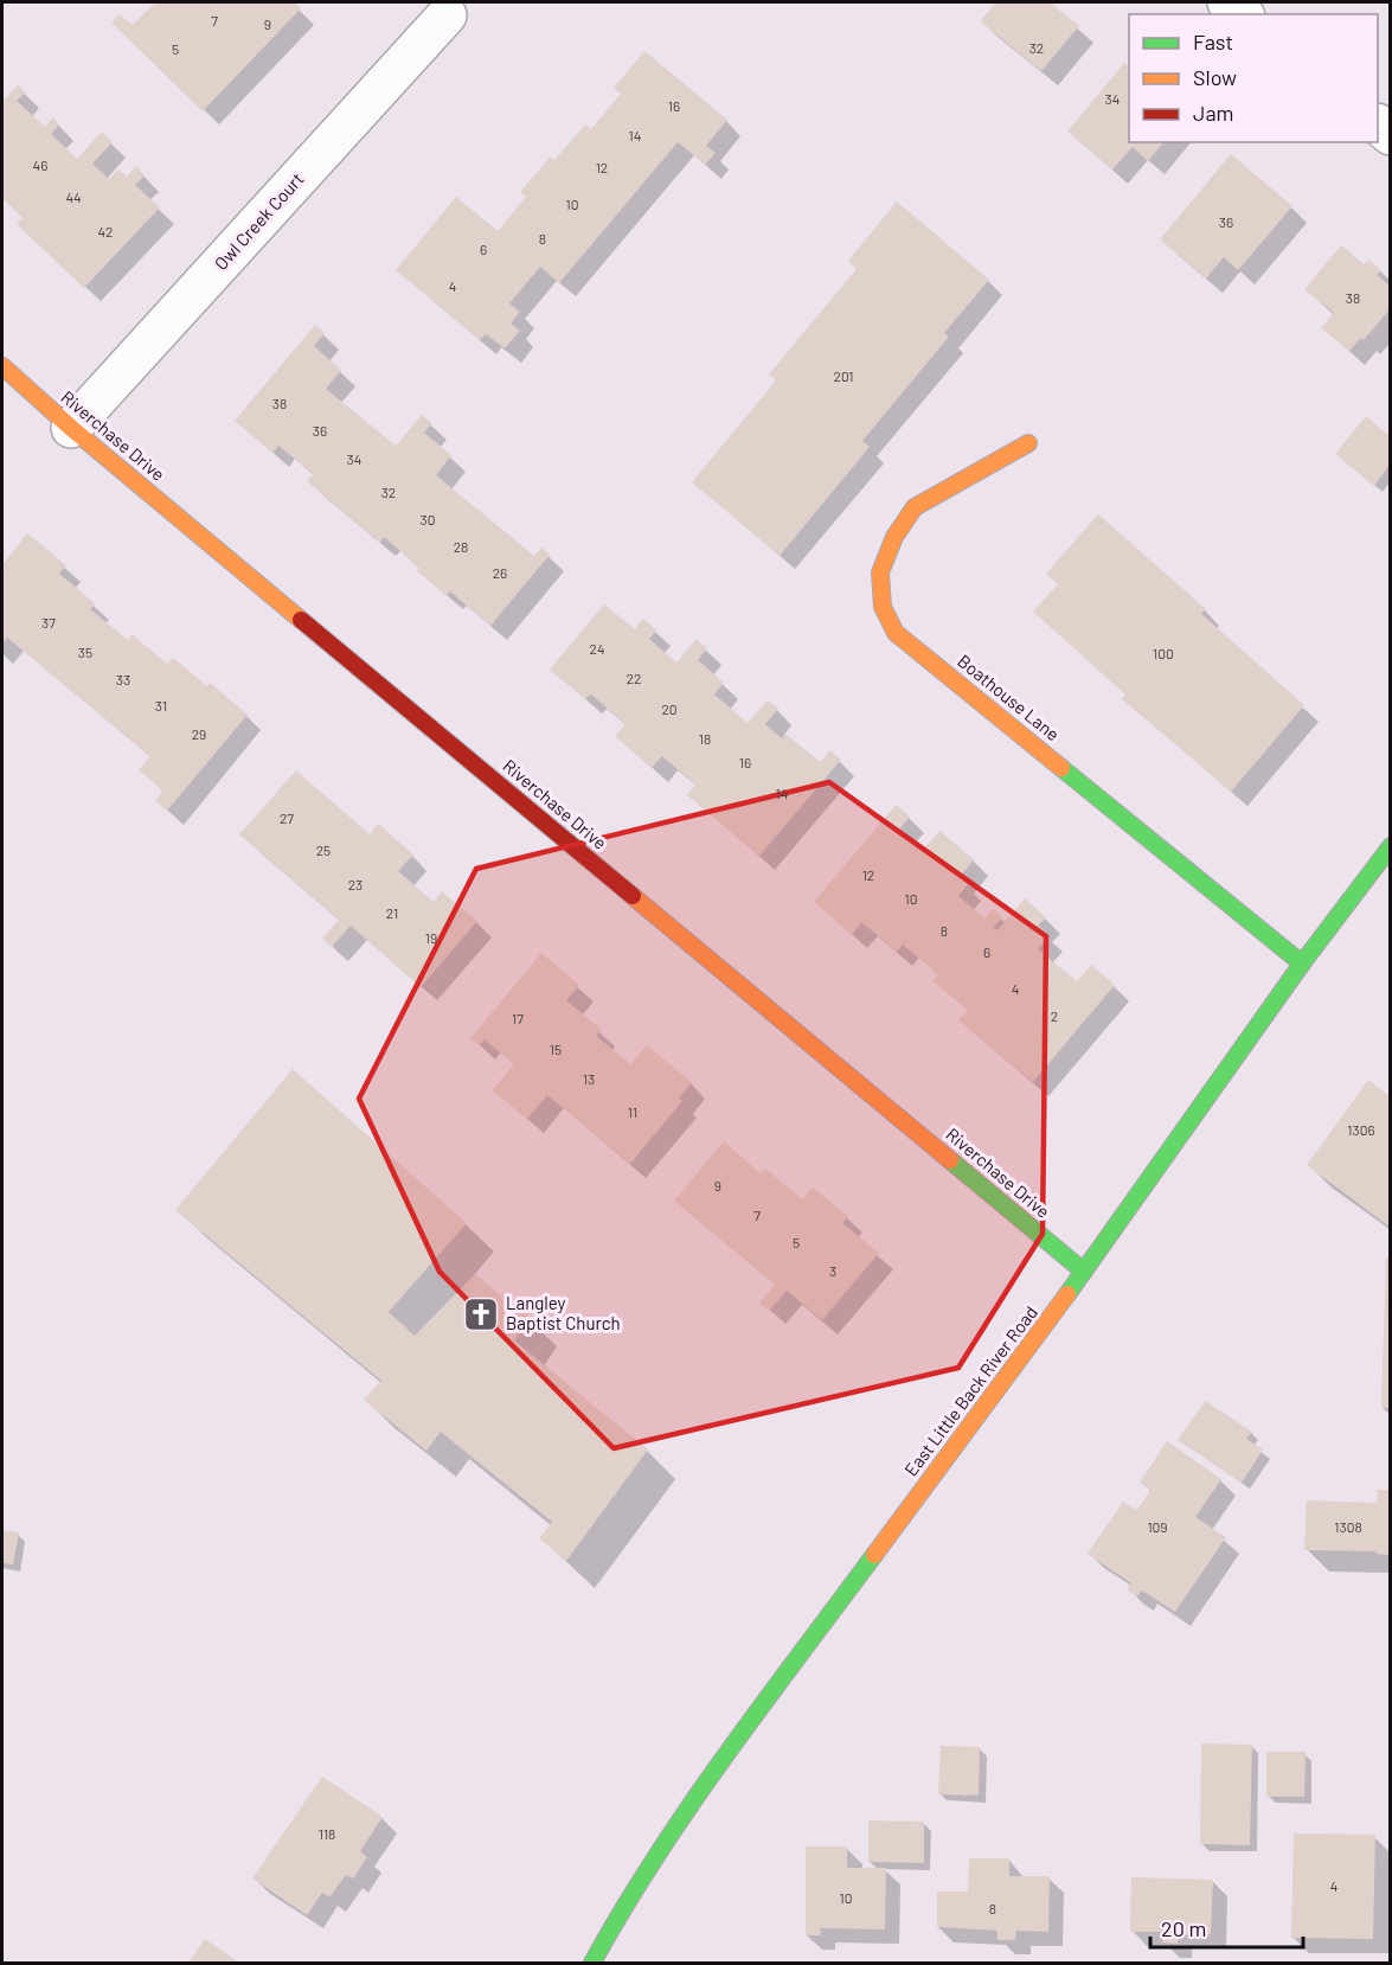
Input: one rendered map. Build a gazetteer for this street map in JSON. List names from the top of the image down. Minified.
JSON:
{"streets":{"street":["Owl Creek Court","Riverchase Drive","Boathouse Lane","East Little Back River Road"]},"crossings":[["Owl Creek Court","Riverchase Drive"],["Riverchase Drive","East Little Back River Road"],["Boathouse Lane","East Little Back River Road"]],"places":{"church":["Langley Baptist Church"]},"house_numbers":["7","9","32","5","34","16","14","46","12","44","10","36","42","8","6","4","38","201","38","36","34","32","30","28","26","37","24","35","100","22","33","31","20","29","18","16","14","27","25","12","23","10","21","8","19","6","4","2","17","15","13","11","1306","9","7","5","3","109","1308","118","4","10","8"],"legend":["Fast","Slow","Jam"],"scale_bar":"20 m"}
